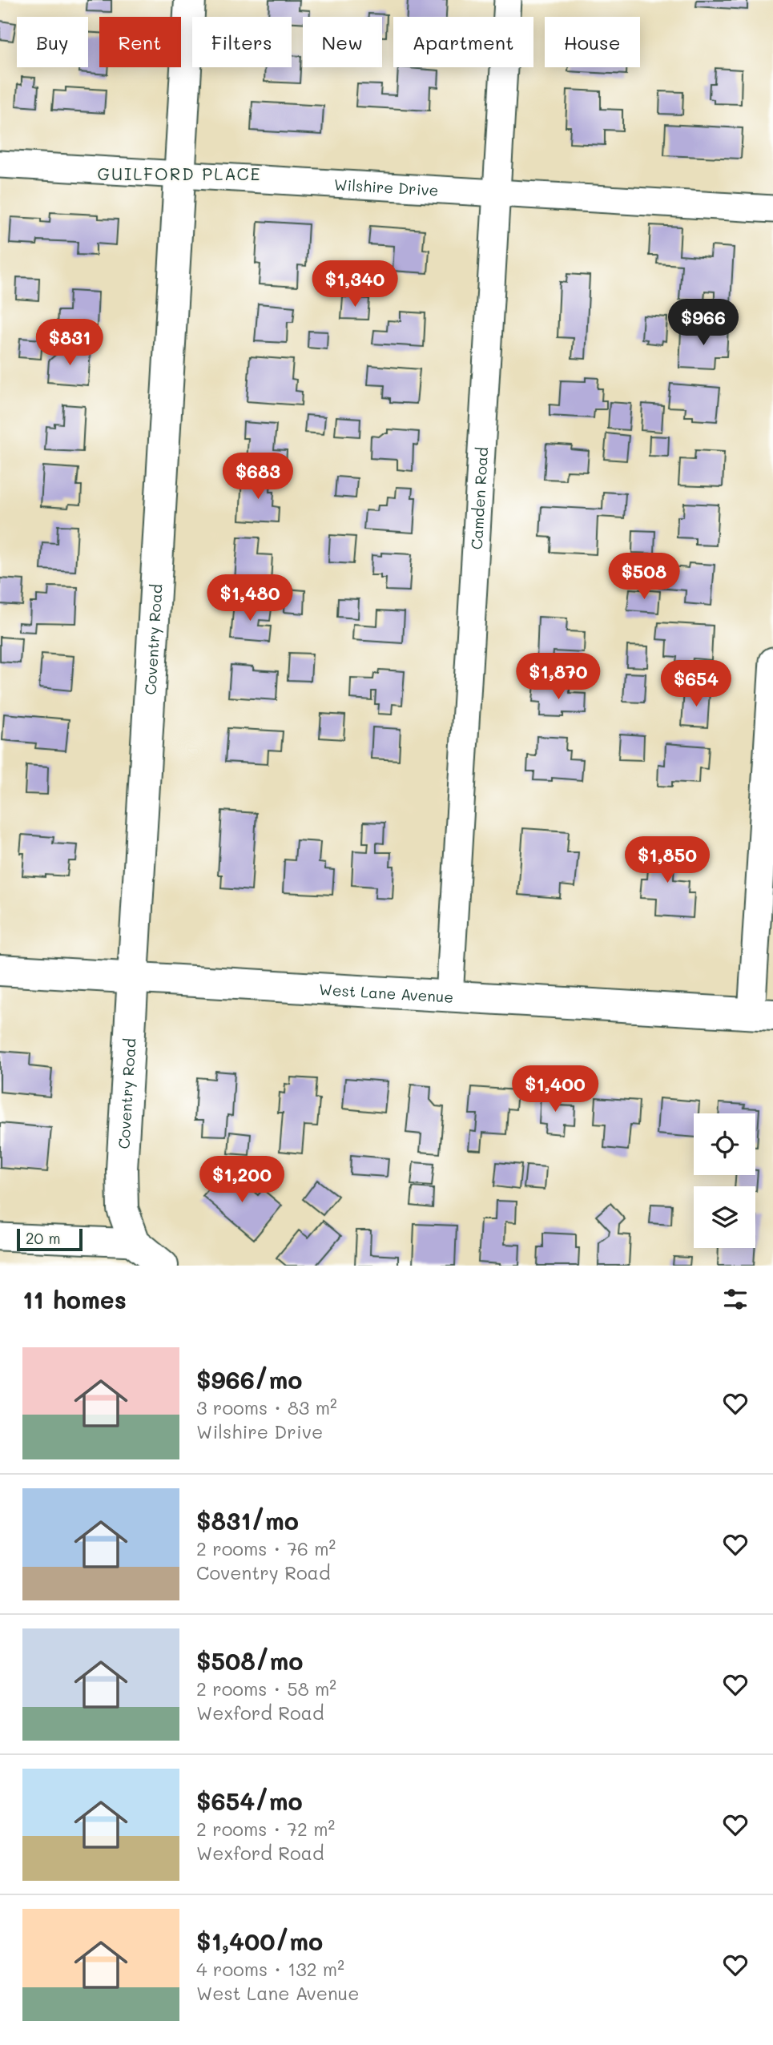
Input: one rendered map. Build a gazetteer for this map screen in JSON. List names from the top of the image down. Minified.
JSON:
{"streets":{"street":["Wilshire Drive","Camden Road","Coventry Road","West Lane Avenue"]},"crossings":[["Wilshire Drive","Camden Road"],["Wilshire Drive","Coventry Road"],["Camden Road","West Lane Avenue"],["Coventry Road","West Lane Avenue"]],"districts":["GUILFORD PLACE"],"scale_bar":"20 m","page":{"chip":["Buy","Rent","Filters","New","Apartment","House"],"price":["$1,340","$966","$831","$683","$508","$1,480","$1,870","$654","$1,850","$1,400","$1,200"],"scale":"20 m","heading":"11 homes","list":[{"name":"$966/mo","note":"3 rooms · 83 m² · Wilshire Drive"},{"name":"$831/mo","note":"2 rooms · 76 m² · Coventry Road"},{"name":"$508/mo","note":"2 rooms · 58 m² · Wexford Road"},{"name":"$654/mo","note":"2 rooms · 72 m² · Wexford Road"},{"name":"$1,400/mo","note":"4 rooms · 132 m² · West Lane Avenue"}]}}
